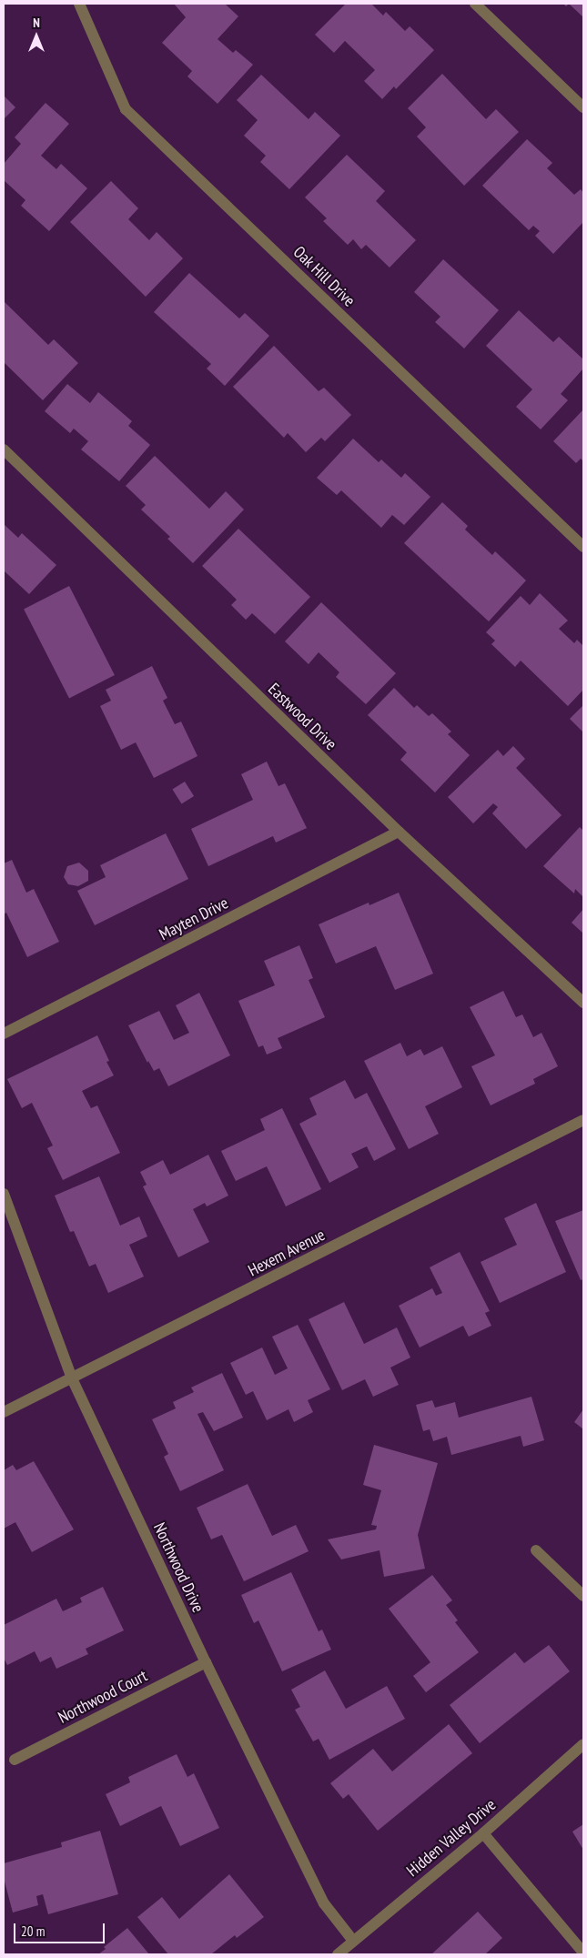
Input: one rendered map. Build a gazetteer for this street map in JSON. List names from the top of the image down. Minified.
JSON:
{"streets":{"street":["Oak Hill Drive","Eastwood Drive","Mayten Drive","Hexem Avenue","Northwood Drive","Northwood Court","Hidden Valley Drive"]},"crossings":[["Eastwood Drive","Mayten Drive"],["Hexem Avenue","Northwood Drive"],["Northwood Drive","Northwood Court"],["Northwood Drive","Hidden Valley Drive"]],"scale_bar":"20 m","north":"top"}
